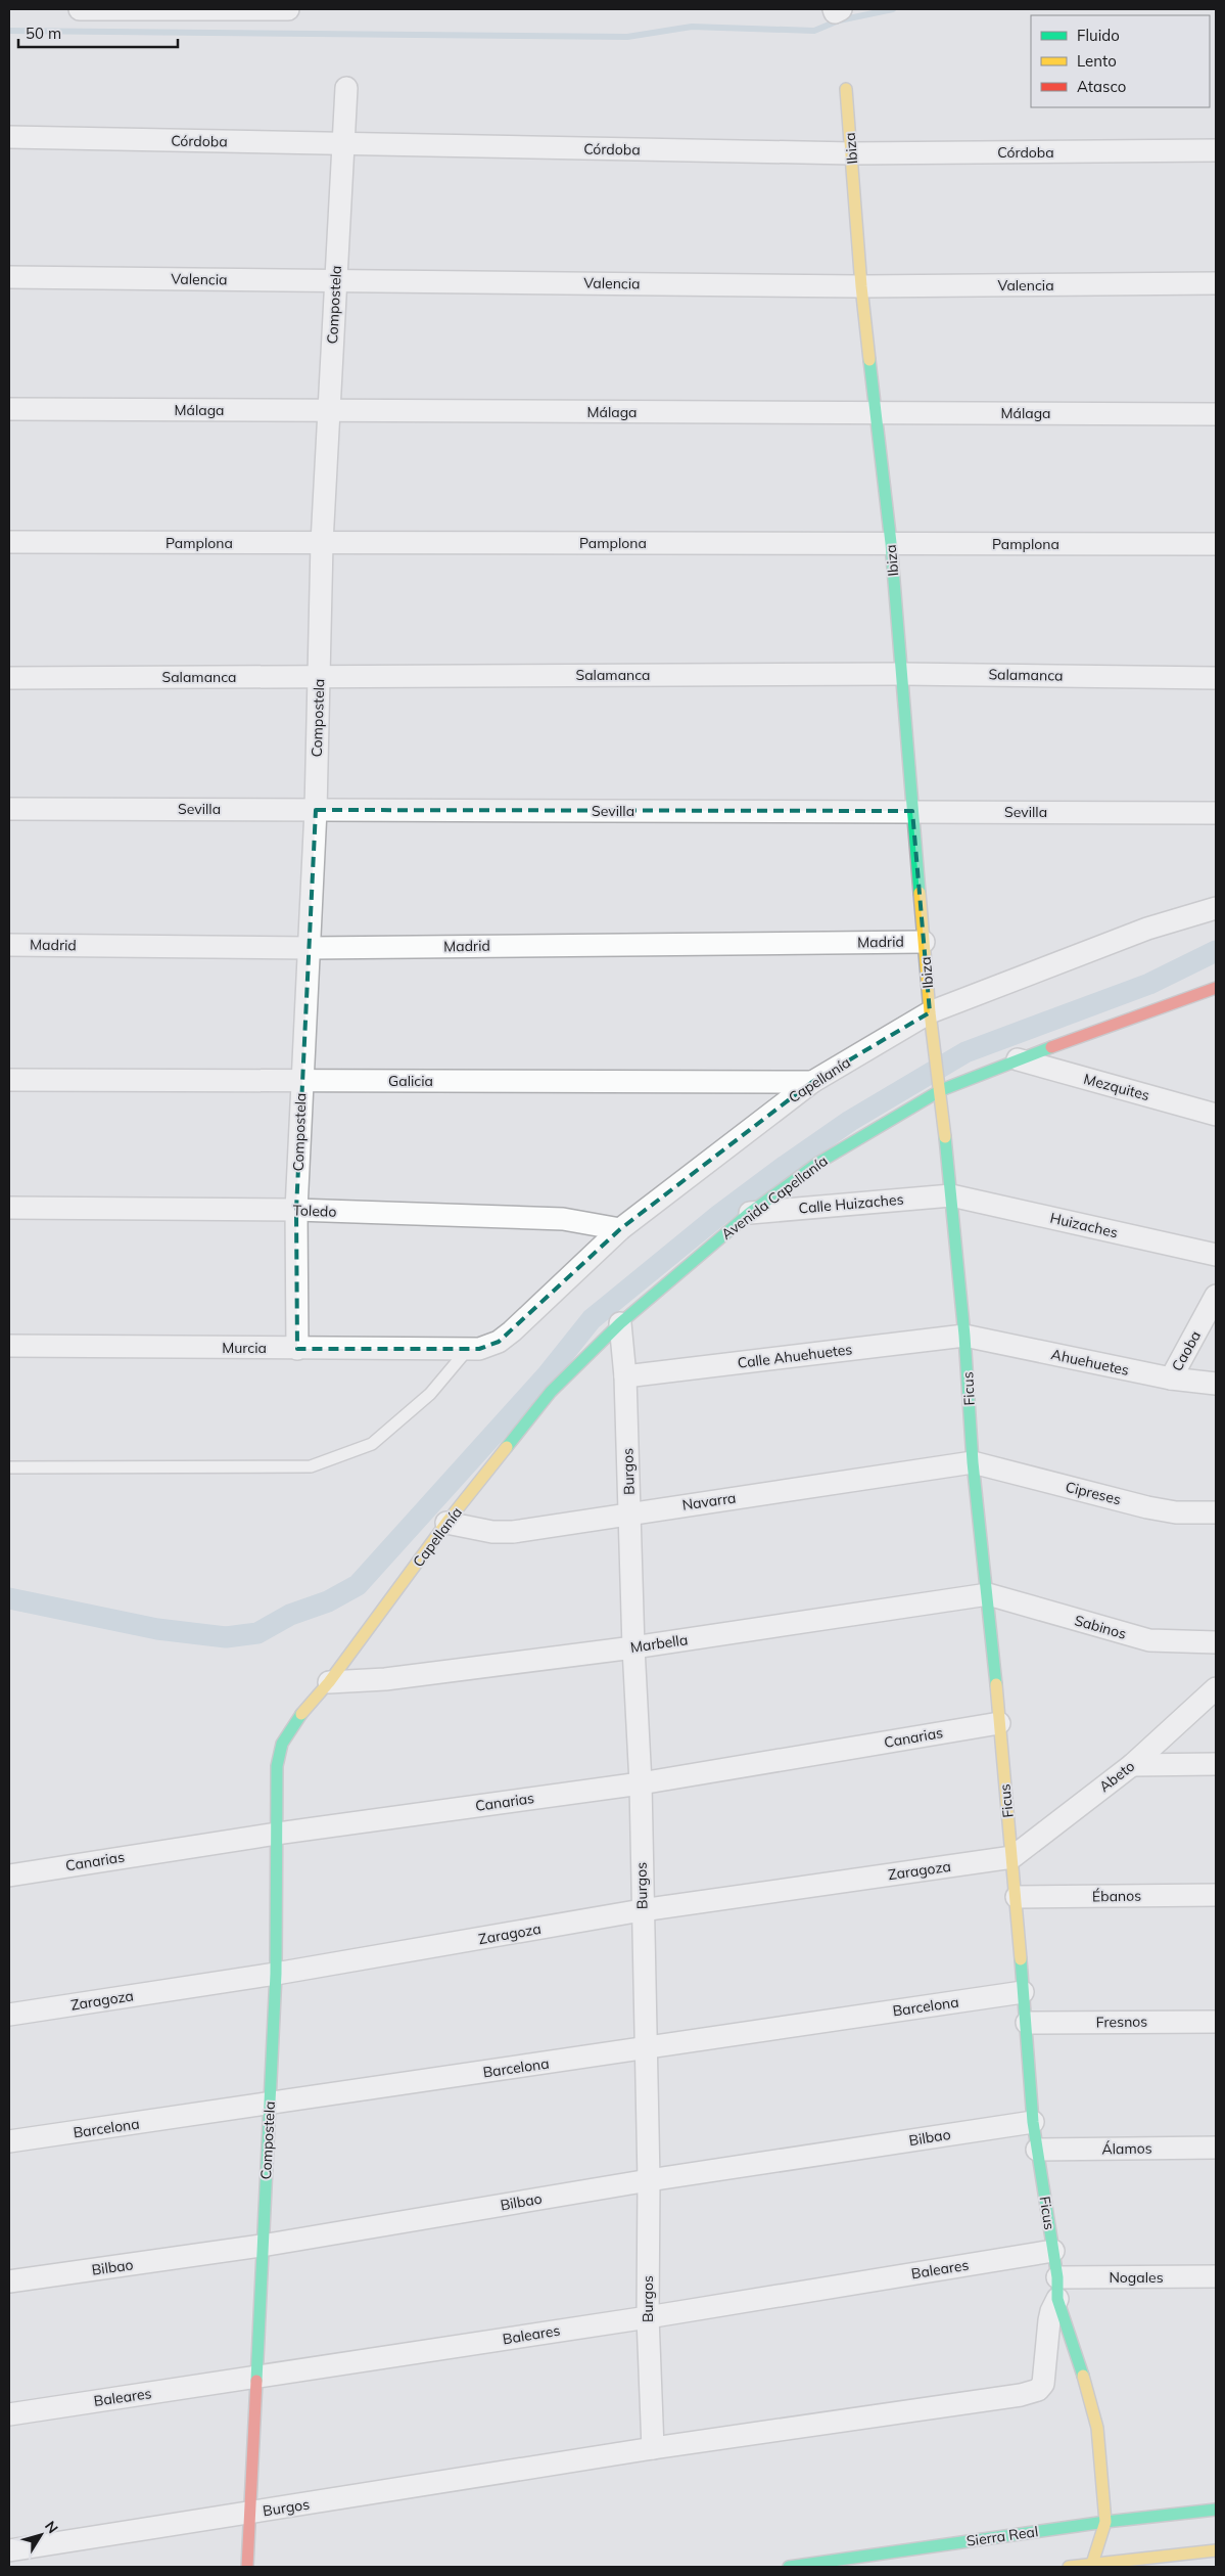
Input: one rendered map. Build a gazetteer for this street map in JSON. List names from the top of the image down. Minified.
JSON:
{"streets":{"street":["Córdoba","Ibiza","Valencia","Compostela","Málaga","Pamplona","Salamanca","Sevilla","Madrid","Capellanía","Galicia","Mezquites","Avenida Capellanía","Calle Huizaches","Toledo","Huizaches","Murcia","Caoba","Calle Ahuehuetes","Ahuehuetes","Ficus","Burgos","Cipreses","Navarra","Sabinos","Marbella","Canarias","Abeto","Zaragoza","Ébanos","Barcelona","Fresnos","Bilbao","Álamos","Baleares","Nogales","Sierra Real"]},"crossings":[["Córdoba","Ibiza"],["Córdoba","Compostela"],["Ibiza","Valencia"],["Ibiza","Málaga"],["Ibiza","Pamplona"],["Ibiza","Salamanca"],["Ibiza","Sevilla"],["Ibiza","Madrid"],["Ibiza","Capellanía"],["Ibiza","Ficus"],["Valencia","Compostela"],["Compostela","Málaga"],["Compostela","Pamplona"],["Compostela","Salamanca"],["Compostela","Sevilla"],["Compostela","Madrid"],["Compostela","Capellanía"],["Compostela","Galicia"],["Compostela","Toledo"],["Compostela","Murcia"],["Compostela","Burgos"],["Compostela","Canarias"],["Compostela","Zaragoza"],["Compostela","Barcelona"],["Compostela","Bilbao"],["Compostela","Baleares"],["Capellanía","Galicia"],["Capellanía","Avenida Capellanía"],["Capellanía","Toledo"],["Capellanía","Murcia"],["Capellanía","Ficus"],["Capellanía","Burgos"],["Capellanía","Navarra"],["Capellanía","Marbella"],["Avenida Capellanía","Calle Huizaches"],["Avenida Capellanía","Ficus"],["Avenida Capellanía","Burgos"],["Calle Huizaches","Huizaches"],["Calle Huizaches","Ficus"],["Huizaches","Ficus"],["Caoba","Ahuehuetes"],["Calle Ahuehuetes","Ahuehuetes"],["Calle Ahuehuetes","Ficus"],["Calle Ahuehuetes","Burgos"],["Ahuehuetes","Ficus"],["Ficus","Burgos"],["Ficus","Cipreses"],["Ficus","Navarra"],["Ficus","Sabinos"],["Ficus","Marbella"],["Ficus","Canarias"],["Ficus","Abeto"],["Ficus","Zaragoza"],["Ficus","Ébanos"],["Ficus","Barcelona"],["Ficus","Fresnos"],["Ficus","Bilbao"],["Ficus","Álamos"],["Ficus","Baleares"],["Ficus","Nogales"],["Ficus","Sierra Real"],["Burgos","Navarra"],["Burgos","Marbella"],["Burgos","Canarias"],["Burgos","Zaragoza"],["Burgos","Barcelona"],["Burgos","Bilbao"],["Burgos","Baleares"],["Burgos","Nogales"],["Cipreses","Navarra"],["Sabinos","Marbella"],["Abeto","Zaragoza"]],"legend":["Fluido","Lento","Atasco"],"scale_bar":"50 m","north":"top right"}
